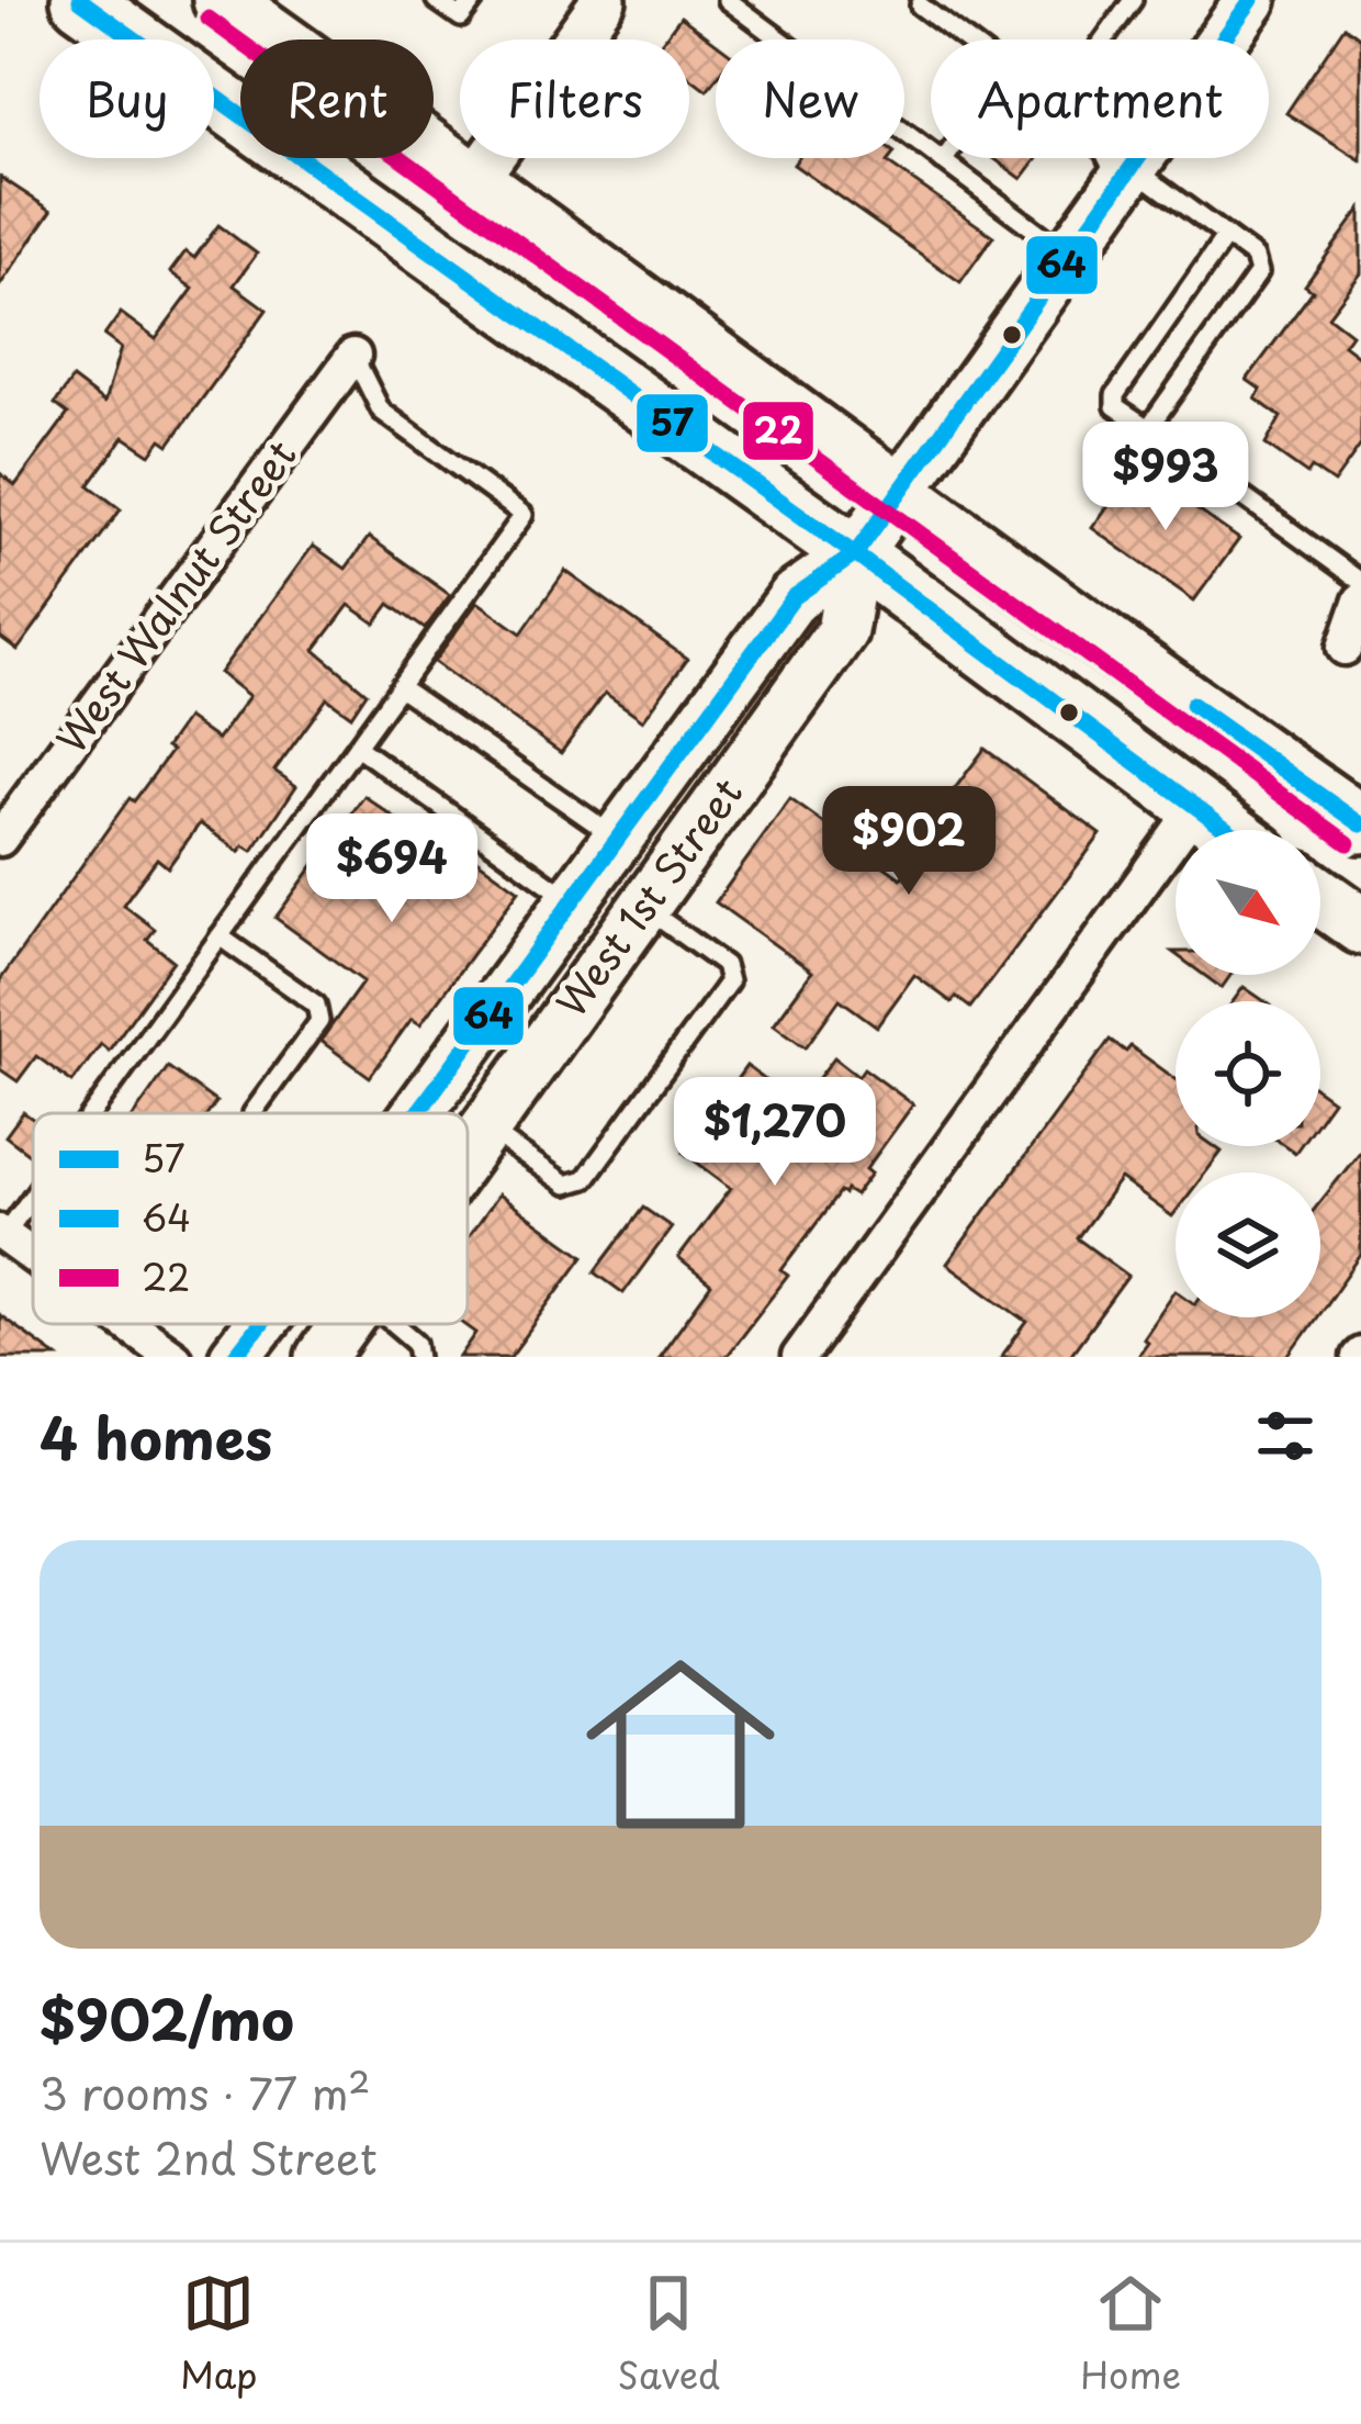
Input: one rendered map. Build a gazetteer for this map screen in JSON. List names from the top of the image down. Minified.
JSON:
{"streets":{"main road":["West 1st Street"],"street":["West Walnut Street"]},"lines":["transit line 57","transit line 64","transit line 22"],"legend":["57","64","22"],"north":"bottom right","page":{"chip":["Buy","Rent","Filters","New","Apartment"],"price":["$993","$902","$694","$1,270"],"heading":"4 homes","list":[{"name":"$902/mo","note":"3 rooms · 77 m² · West 2nd Street"}],"tabs":["Map","Saved","Home"]}}
